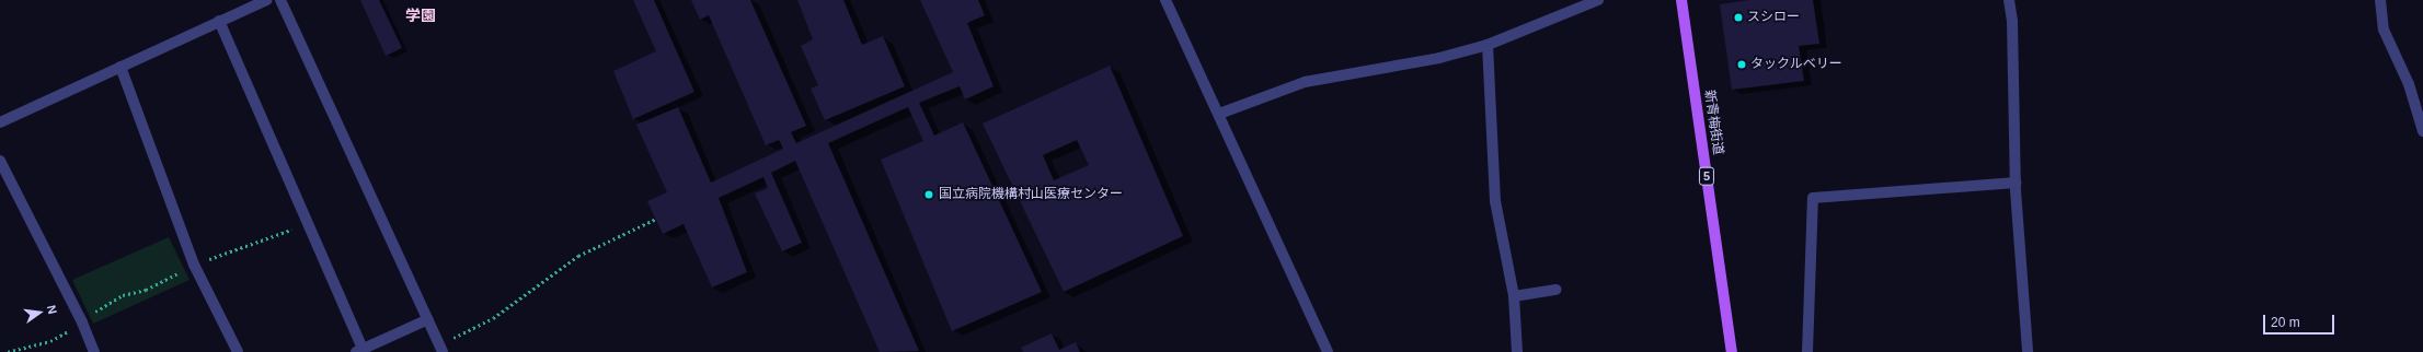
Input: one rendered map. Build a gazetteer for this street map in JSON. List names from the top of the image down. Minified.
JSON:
{"streets":{"main road":["新青梅街道","5"]},"districts":["学園"],"places":["スシロー","タックルベリー","国立病院機構村山医療センター"],"scale_bar":"20 m","north":"right"}
